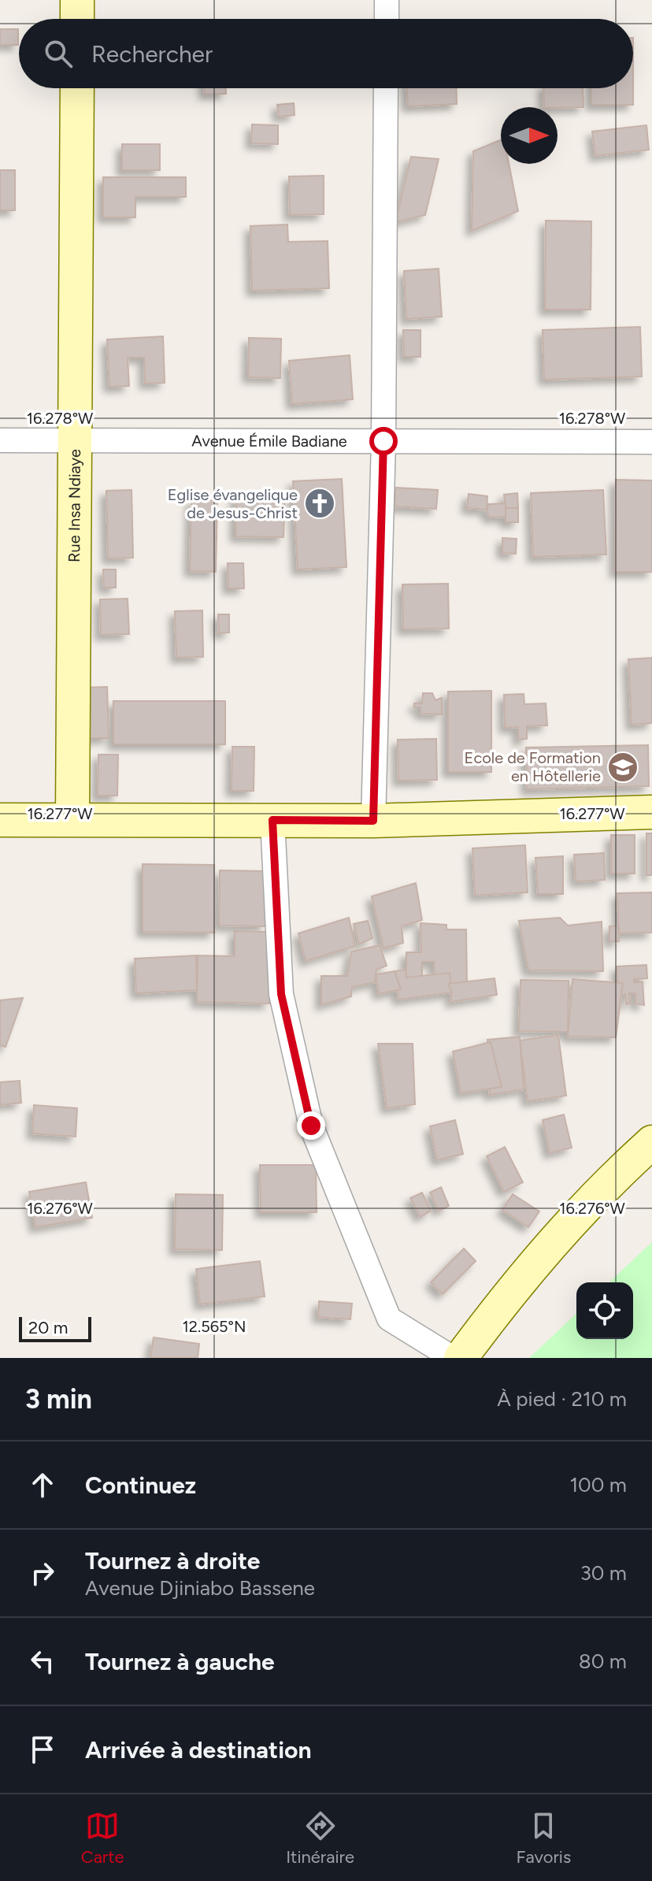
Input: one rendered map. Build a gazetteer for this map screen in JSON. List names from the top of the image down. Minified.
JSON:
{"streets":{"main road":["Rue Insa Ndiaye"],"street":["Avenue Émile Badiane"]},"crossings":[["Avenue Émile Badiane","Rue Insa Ndiaye"]],"places":{"church":["Eglise évangelique de Jesus-Christ"],"school or university":["Ecole de Formation en Hôtellerie"]},"scale_bar":"20 m","north":"right","page":{"search":"Rechercher","scale":"20 m","heading":["3 min","À pied · 210 m"],"list":[["Continuez","100 m"],["Tournez à droite","Avenue Djiniabo Bassene","30 m"],["Tournez à gauche","80 m"],"Arrivée à destination"],"nav":["Carte","Itinéraire","Favoris"]},"coordinates":["16.278°W","16.277°W","16.276°W","12.565°N"]}
